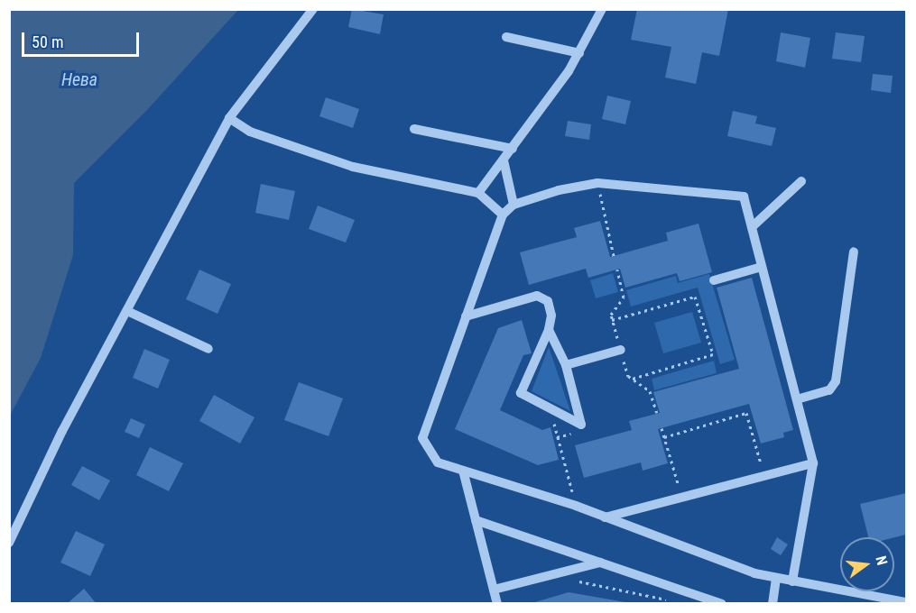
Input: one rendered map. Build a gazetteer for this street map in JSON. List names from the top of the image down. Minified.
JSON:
{"water":["Нева"],"scale_bar":"50 m","north":"right"}
